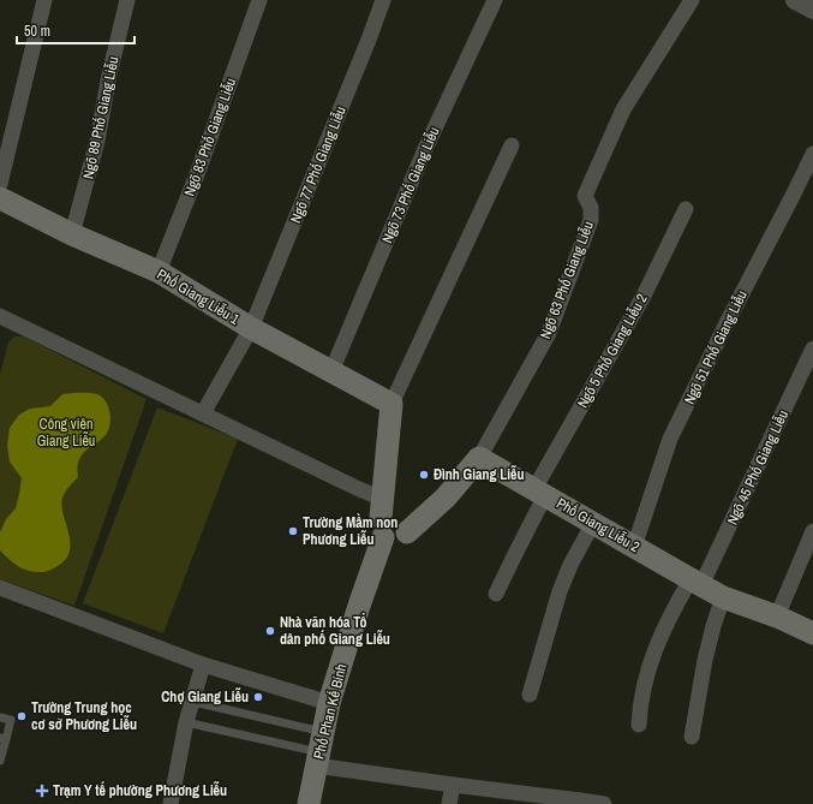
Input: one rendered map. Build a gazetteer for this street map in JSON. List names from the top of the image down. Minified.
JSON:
{"streets":{"main road":["Phố Giang Liễu 1","Phố Giang Liễu 2","Phố Phan Kế Bính"],"street":["Ngõ 89 Phố Giang Liễu","Ngõ 83 Phố Giang Liễu","Ngõ 77 Phố Giang Liễu","Ngõ 73 Phố Giang Liễu","Ngõ 63 Phố Giang Liễu","Ngõ 51 Phố Giang Liễu","Ngõ 5 Phố Giang Liễu 2","Ngõ 45 Phố Giang Liễu"]},"crossings":[["Ngõ 89 Phố Giang Liễu","Phố Giang Liễu 1"],["Ngõ 83 Phố Giang Liễu","Phố Giang Liễu 1"],["Ngõ 77 Phố Giang Liễu","Phố Giang Liễu 1"],["Ngõ 73 Phố Giang Liễu","Phố Giang Liễu 1"],["Ngõ 63 Phố Giang Liễu","Phố Giang Liễu 2"],["Phố Giang Liễu 1","Phố Phan Kế Bính"],["Ngõ 51 Phố Giang Liễu","Phố Giang Liễu 2"],["Ngõ 5 Phố Giang Liễu 2","Phố Giang Liễu 2"],["Ngõ 45 Phố Giang Liễu","Phố Giang Liễu 2"]],"parks":["Công viên Giang Liễu"],"places":{"other":["Đình Giang Liễu","Trường Mầm non Phương Liễu","Nhà văn hóa Tổ dân phố Giang Liễu","Chợ Giang Liễu","Trường Trung học cơ sở Phương Liễu"],"health":["Trạm Y tế phường Phương Liễu"]},"scale_bar":"50 m"}
